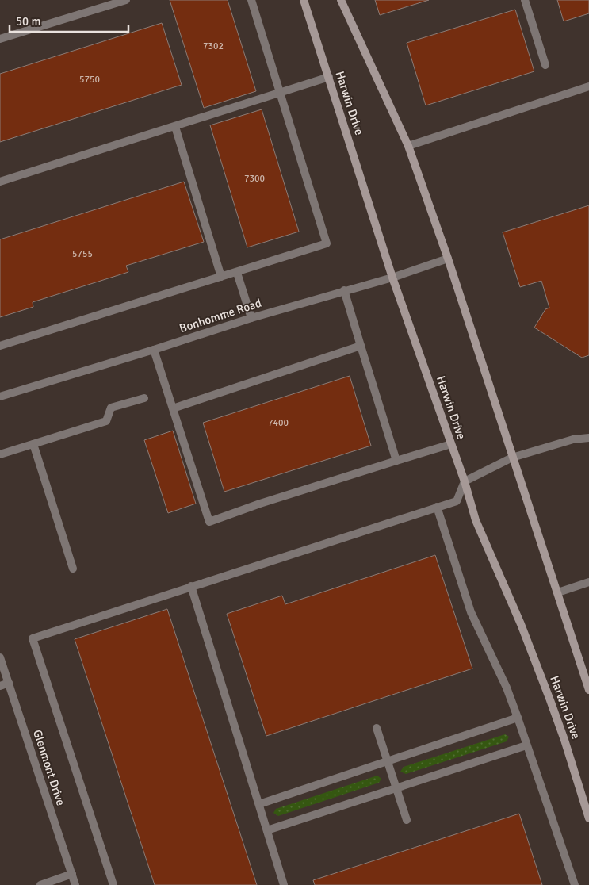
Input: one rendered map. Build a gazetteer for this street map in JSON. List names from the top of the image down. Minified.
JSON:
{"streets":{"main road":["Harwin Drive"],"street":["Bonhomme Road","Glenmont Drive"]},"crossings":[["Harwin Drive","Bonhomme Road"]],"house_numbers":["7302","5750","7300","5755","7400"],"scale_bar":"50 m"}
